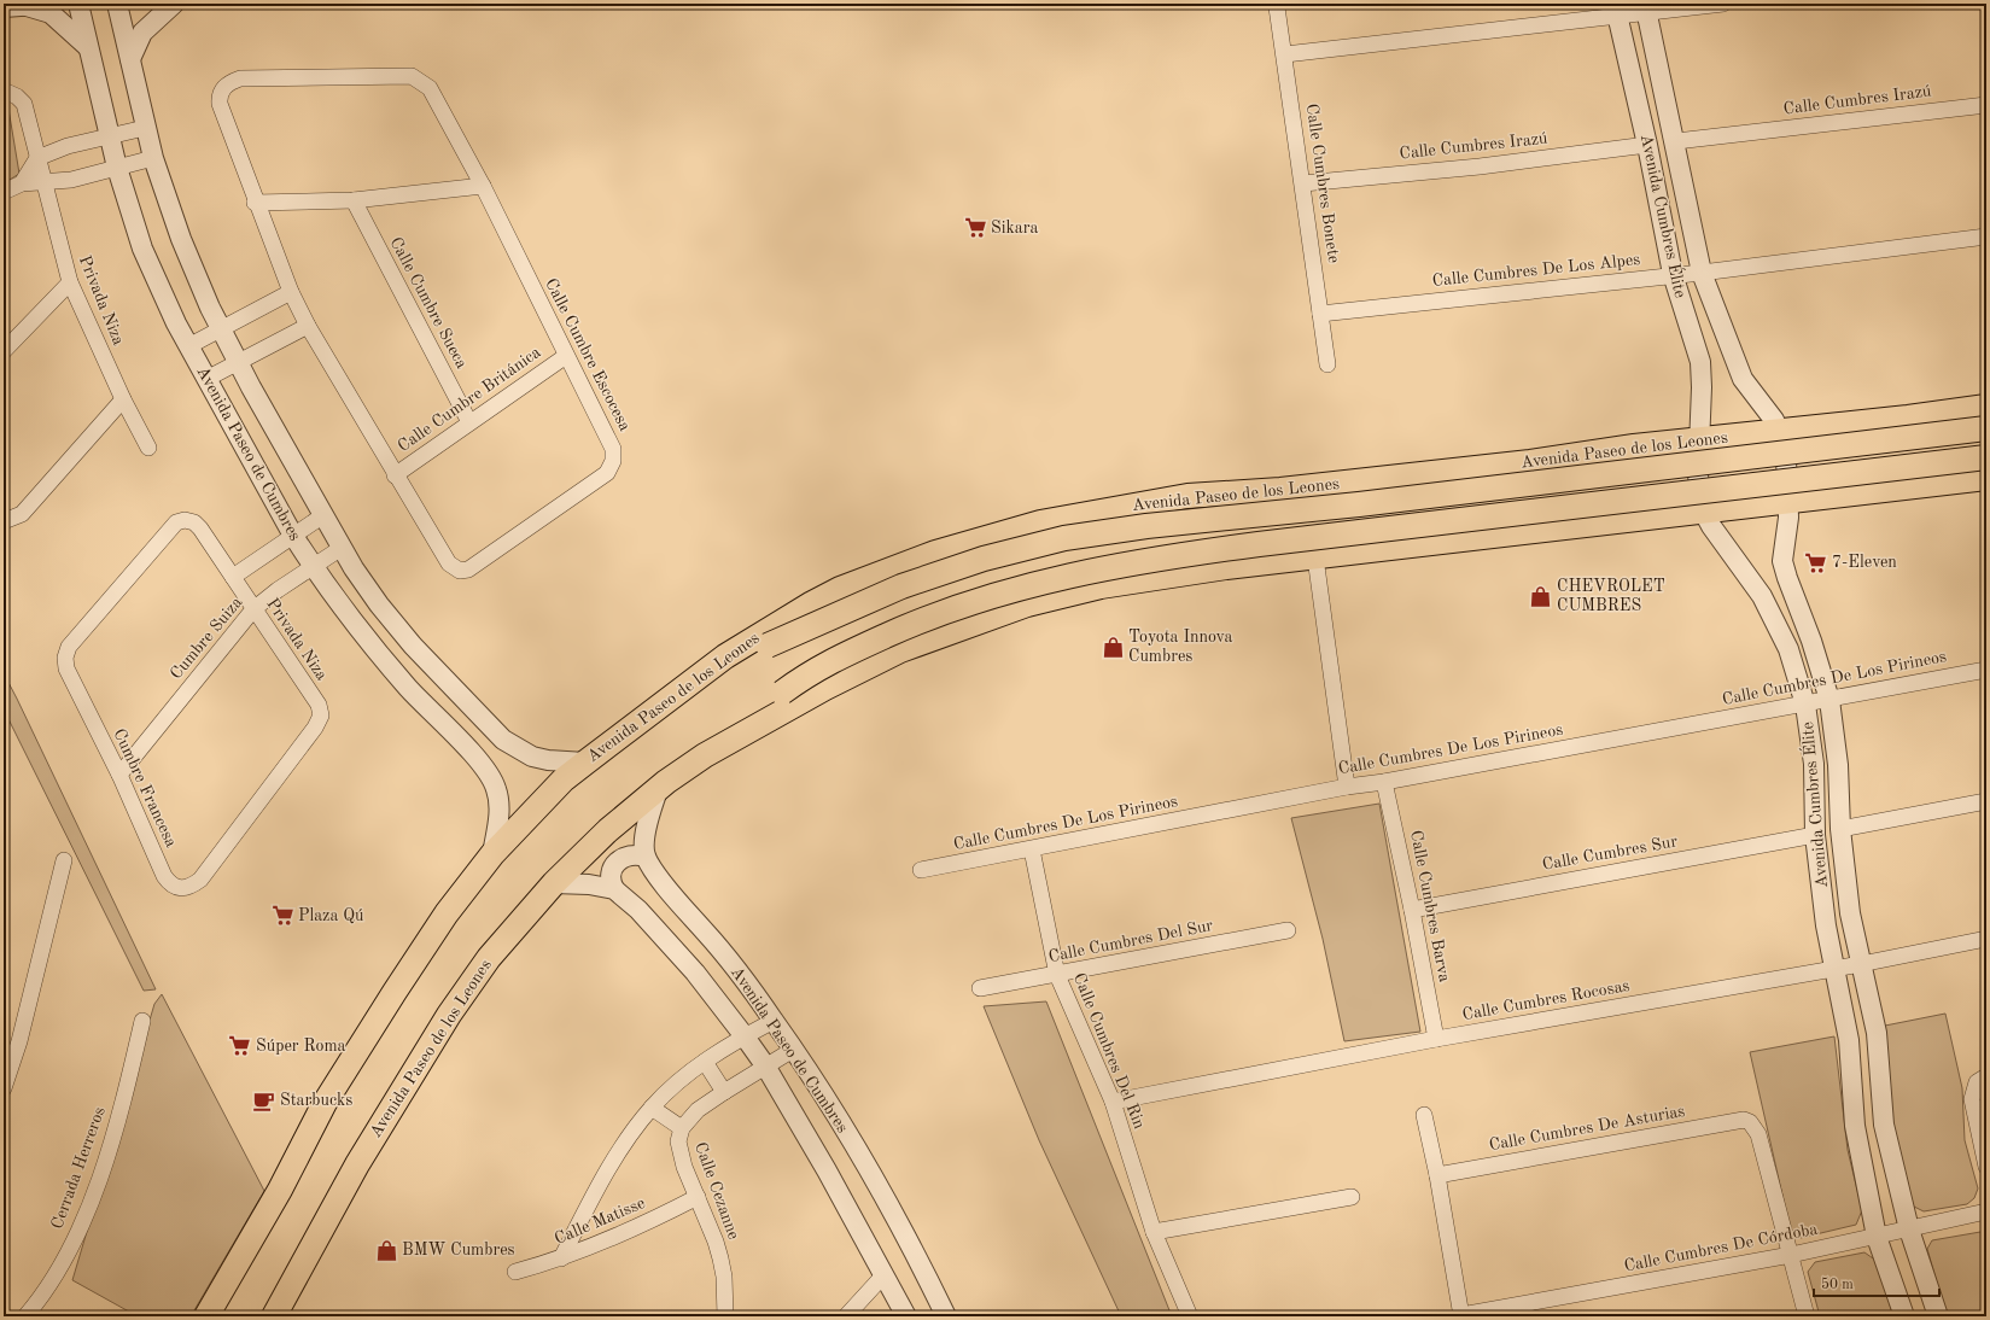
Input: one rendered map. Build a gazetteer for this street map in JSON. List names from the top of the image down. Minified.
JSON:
{"streets":{"main road":["Avenida Paseo de los Leones"],"street":["Calle Cumbres Irazú","Calle Cumbres Bonete","Avenida Cumbres Élite","Calle Cumbres De Los Alpes","Privada Niza","Calle Cumbre Sueca","Calle Cumbre Escocesa","Calle Cumbre Británica","Avenida Paseo de Cumbres","Cumbre Suiza","Calle Cumbres De Los Pirineos","Cumbre Francesa","Calle Cumbres Sur","Calle Cumbres Barva","Calle Cumbres Del Sur","Calle Cumbres Rocosas","Calle Cumbres Del Rin","Calle Cumbres De Asturias","Cerrada Herreros","Calle Cezanne","Calle Matisse","Calle Cumbres De Córdoba"]},"crossings":[["Calle Cumbres Irazú","Calle Cumbres Bonete"],["Calle Cumbres Irazú","Avenida Cumbres Élite"],["Calle Cumbres Bonete","Calle Cumbres De Los Alpes"],["Avenida Cumbres Élite","Calle Cumbres De Los Alpes"],["Avenida Cumbres Élite","Avenida Paseo de los Leones"],["Avenida Cumbres Élite","Calle Cumbres De Los Pirineos"],["Avenida Cumbres Élite","Calle Cumbres Sur"],["Avenida Cumbres Élite","Calle Cumbres Rocosas"],["Avenida Cumbres Élite","Calle Cumbres De Córdoba"],["Privada Niza","Cumbre Suiza"],["Privada Niza","Cumbre Francesa"],["Calle Cumbre Sueca","Calle Cumbre Británica"],["Calle Cumbre Escocesa","Calle Cumbre Británica"],["Avenida Paseo de los Leones","Avenida Paseo de Cumbres"],["Avenida Paseo de Cumbres","Cumbre Suiza"],["Avenida Paseo de Cumbres","Calle Cezanne"],["Cumbre Suiza","Cumbre Francesa"],["Calle Cumbres De Los Pirineos","Calle Cumbres Barva"],["Calle Cumbres De Los Pirineos","Calle Cumbres Del Rin"],["Calle Cumbres Sur","Calle Cumbres Barva"],["Calle Cumbres Barva","Calle Cumbres Rocosas"],["Calle Cumbres Del Sur","Calle Cumbres Del Rin"],["Calle Cumbres Rocosas","Calle Cumbres Del Rin"],["Calle Cumbres De Asturias","Calle Cumbres De Córdoba"],["Calle Cezanne","Calle Matisse"]],"places":{"supermarket":["Sikara","7-Eleven","Plaza Qú","Súper Roma"],"shop":["CHEVROLET CUMBRES","Toyota Innova Cumbres","BMW Cumbres"],"cafe":["Starbucks"]},"scale_bar":"50 m"}
